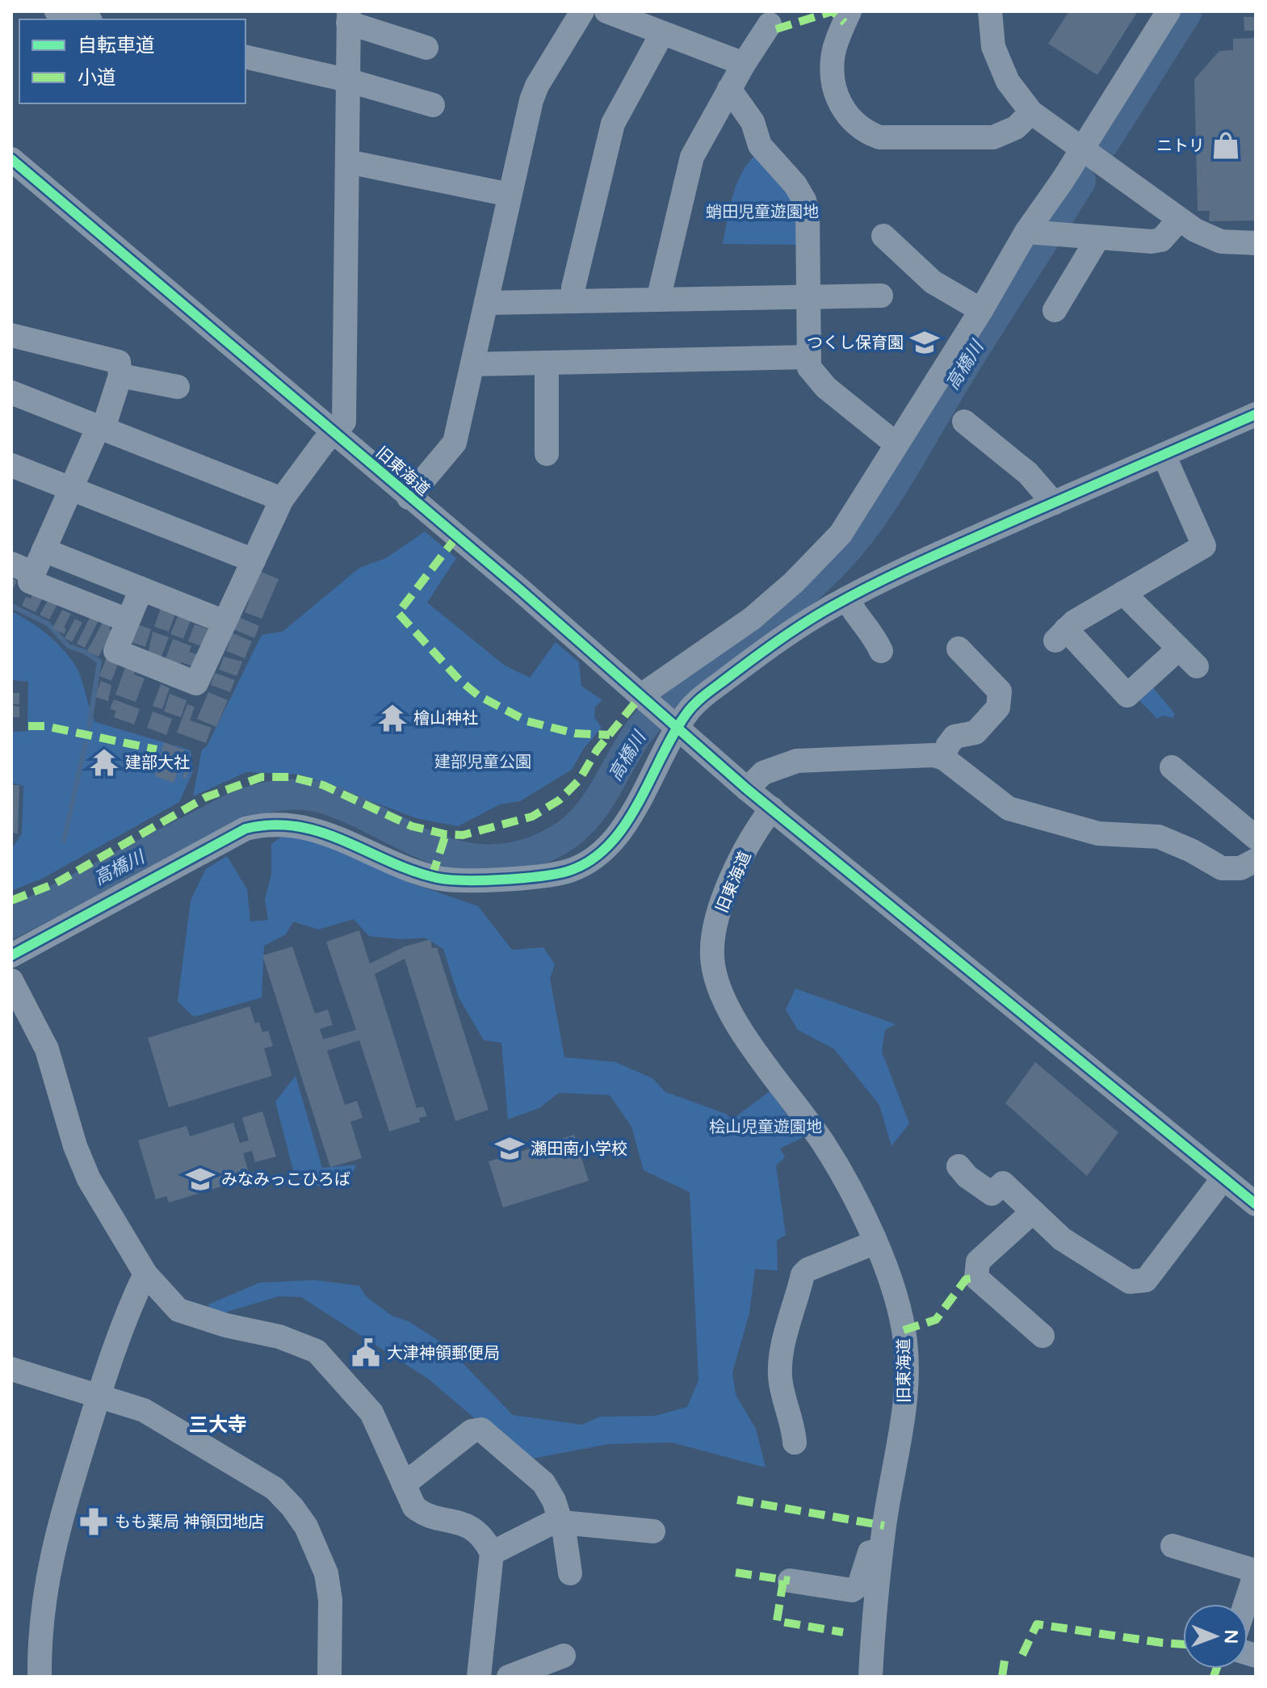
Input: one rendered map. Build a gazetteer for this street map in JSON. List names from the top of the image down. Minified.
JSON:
{"streets":{"street":["旧東海道"]},"districts":["三大寺"],"water":["高橋川"],"parks":["蛸田児童遊園地","建部児童公園","桧山児童遊園地"],"places":{"shop":["ニトリ"],"school or university":["つくし保育園","瀬田南小学校","みなみっこひろば"],"temple":["檜山神社","建部大社"],"public building":["大津神領郵便局"],"pharmacy":["もも薬局 神領団地店"]},"legend":["自転車道","小道"],"north":"right"}
